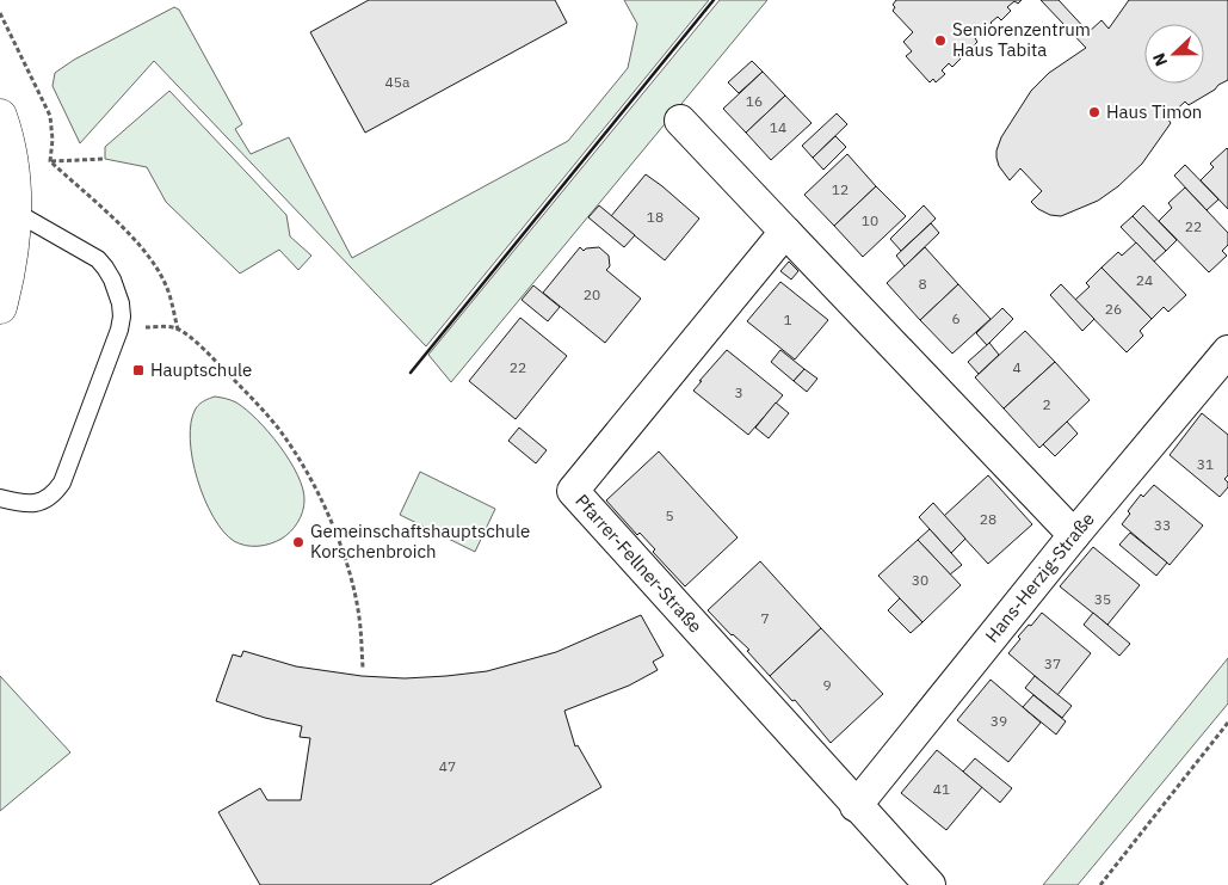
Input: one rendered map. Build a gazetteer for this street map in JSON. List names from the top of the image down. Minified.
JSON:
{"streets":{"street":["Pfarrer-Fellner-Straße","Hans-Herzig-Straße"]},"crossings":[["Pfarrer-Fellner-Straße","Hans-Herzig-Straße"]],"places":{"other":["Seniorenzentrum Haus Tabita","Haus Timon","Gemeinschaftshauptschule Korschenbroich"],"transit":["Hauptschule"]},"house_numbers":["45a","16","14","12","18","10","22","24","8","20","26","6","1","22","4","3","2","31","5","28","33","30","35","7","37","9","39","47","41"],"north":"left"}
